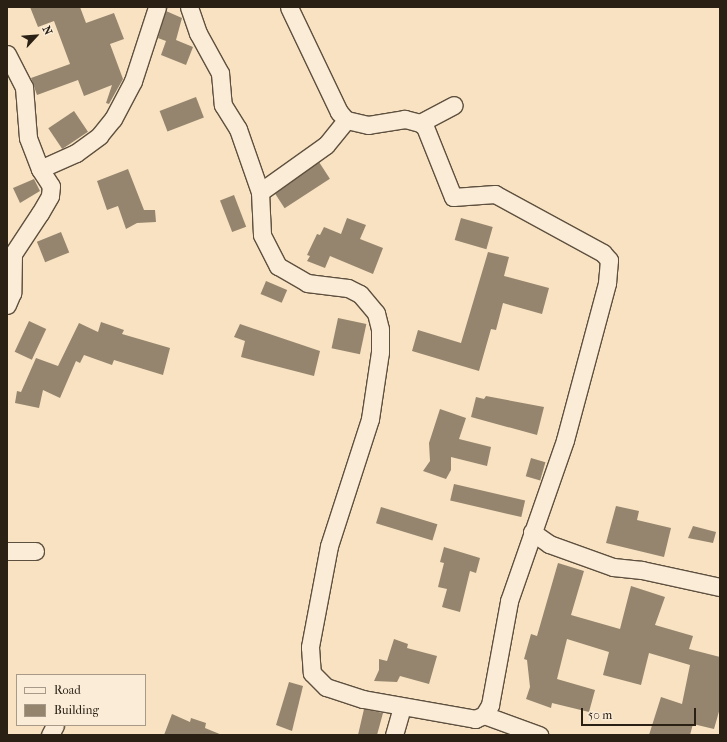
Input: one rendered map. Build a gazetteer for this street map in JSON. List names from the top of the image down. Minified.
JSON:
{"legend":["Road","Building"],"scale_bar":"50 m","north":"top right"}
